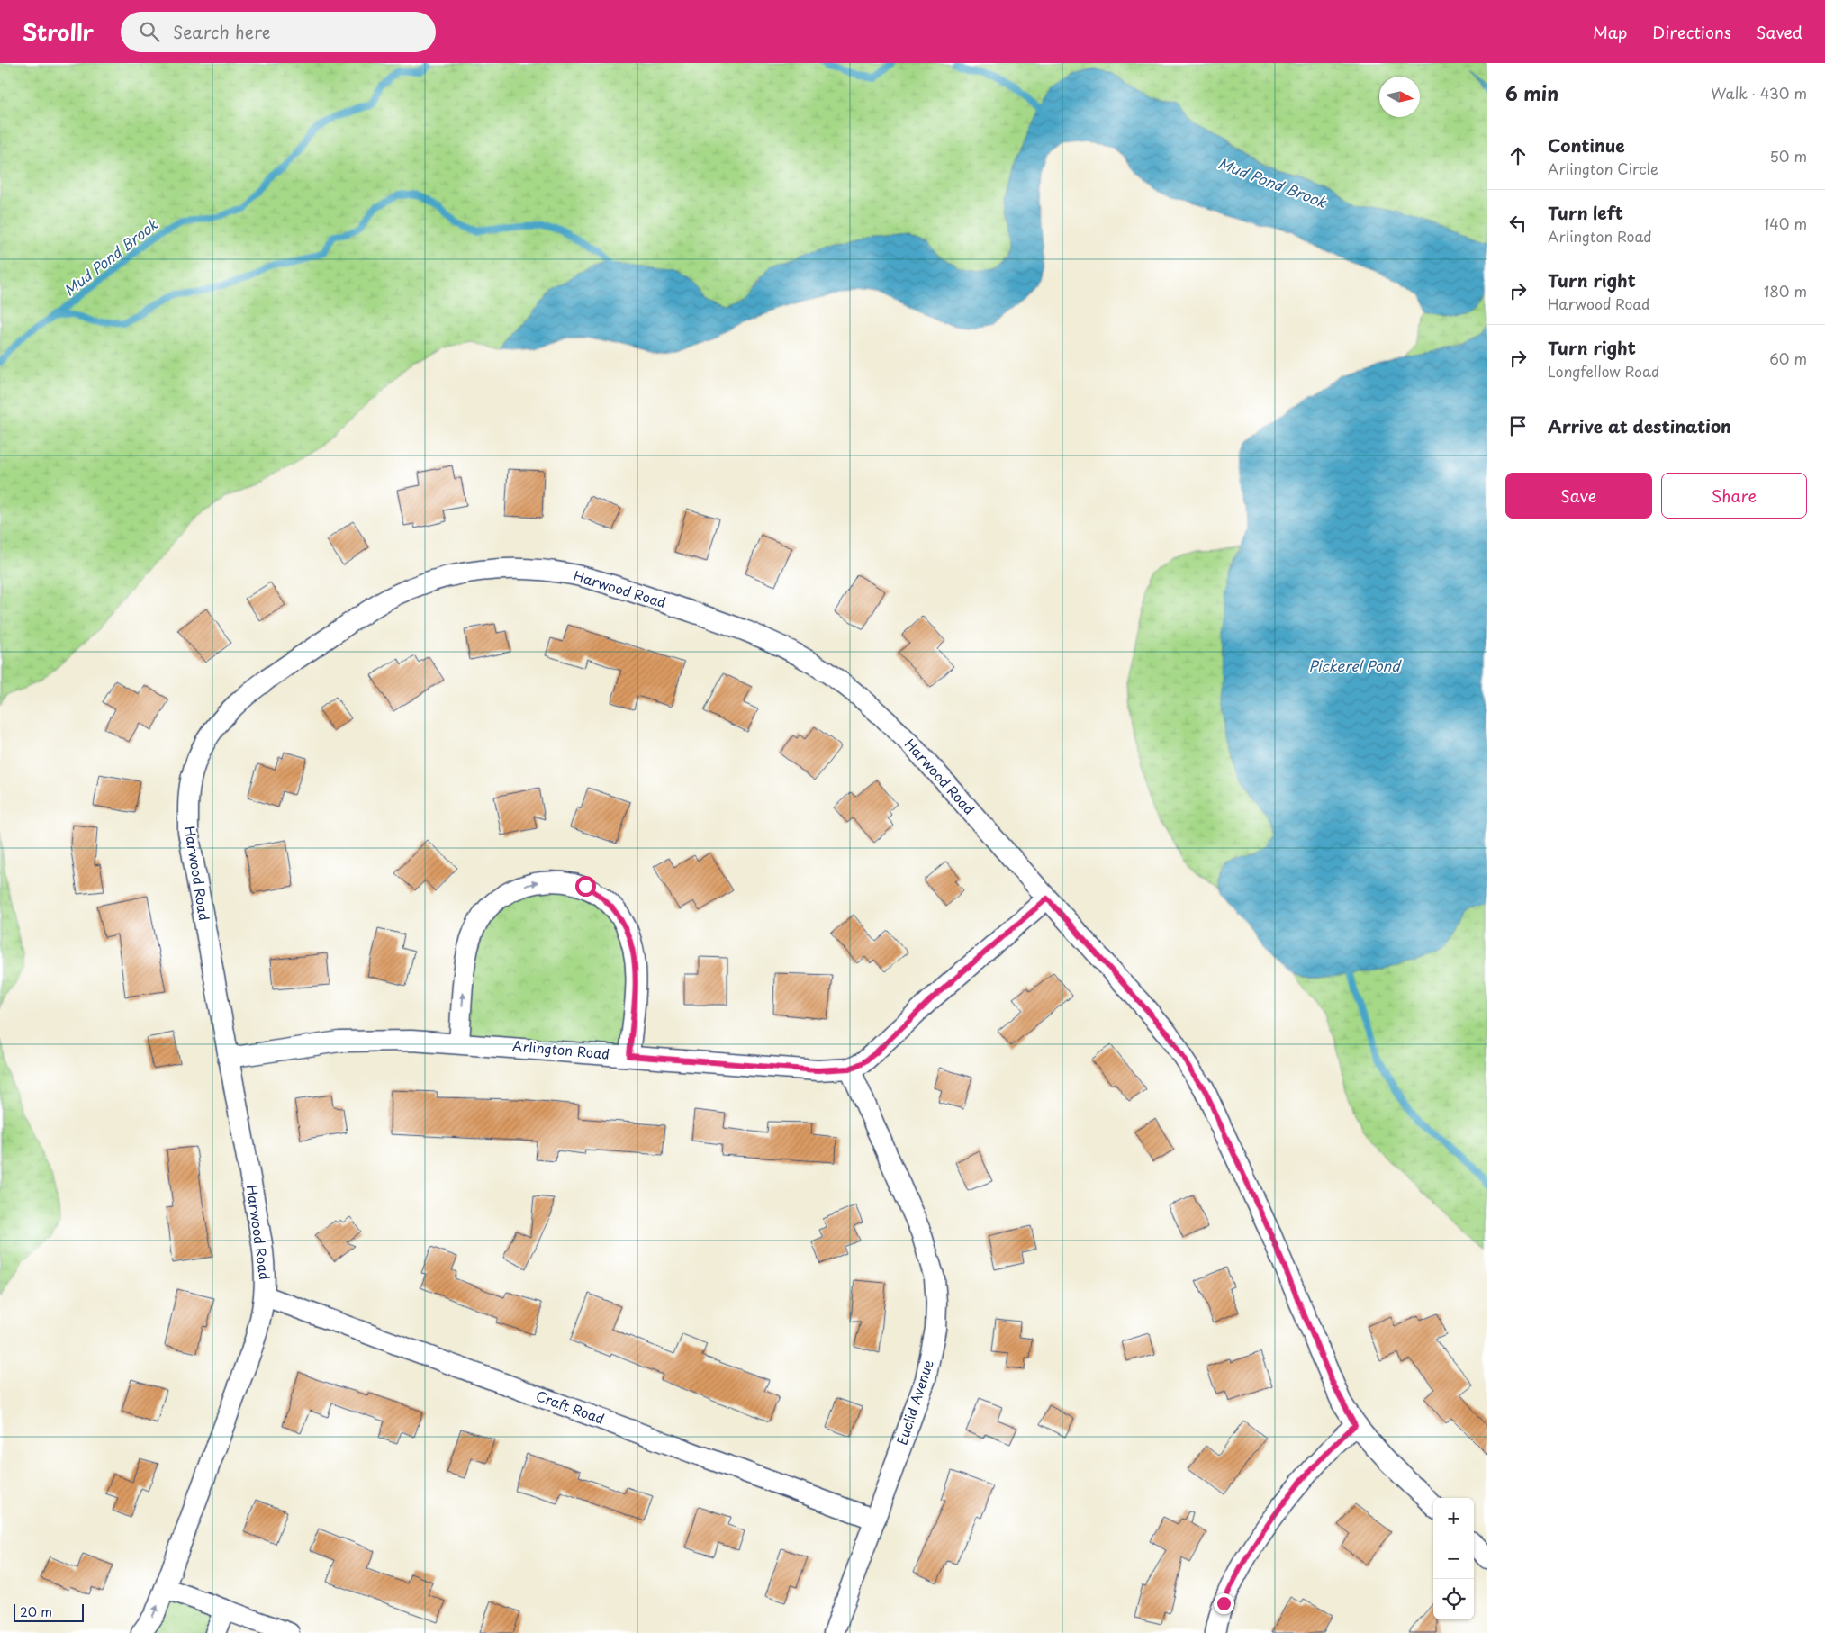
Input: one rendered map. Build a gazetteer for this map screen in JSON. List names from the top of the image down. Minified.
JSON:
{"streets":{"street":["Harwood Road","Arlington Road","Euclid Avenue","Craft Road"]},"crossings":[["Harwood Road","Arlington Road"],["Harwood Road","Craft Road"],["Arlington Road","Euclid Avenue"],["Euclid Avenue","Craft Road"]],"water":["Mud Pond Brook","Pickerel Pond"],"scale_bar":"20 m","north":"right","page":{"header":"Strollr","search":"Search here","nav":["Map","Directions","Saved"],"heading":["6 min","Walk · 430 m"],"list":[["Continue","Arlington Circle","50 m"],["Turn left","Arlington Road","140 m"],["Turn right","Harwood Road","180 m"],["Turn right","Longfellow Road","60 m"],"Arrive at destination"],"buttons":["Save","Share"],"map_buttons":["+","−"],"scale":"20 m"}}
